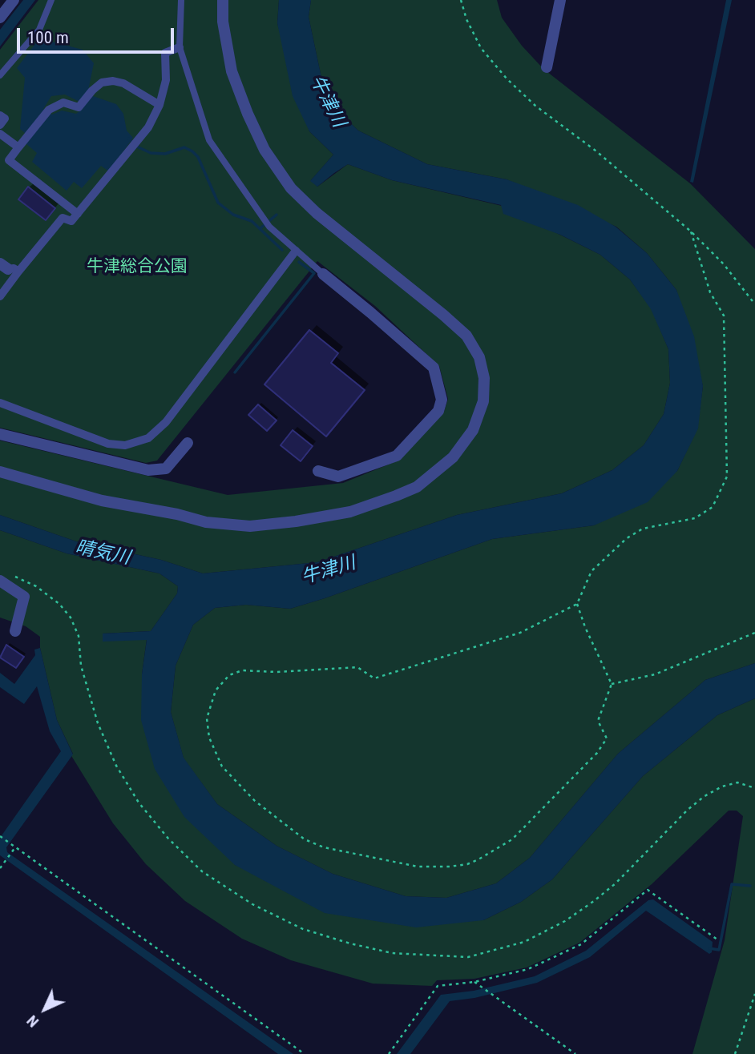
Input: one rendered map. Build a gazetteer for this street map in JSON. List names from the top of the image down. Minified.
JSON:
{"water":["牛津川","晴気川"],"parks":["牛津総合公園"],"scale_bar":"100 m","north":"bottom left"}
